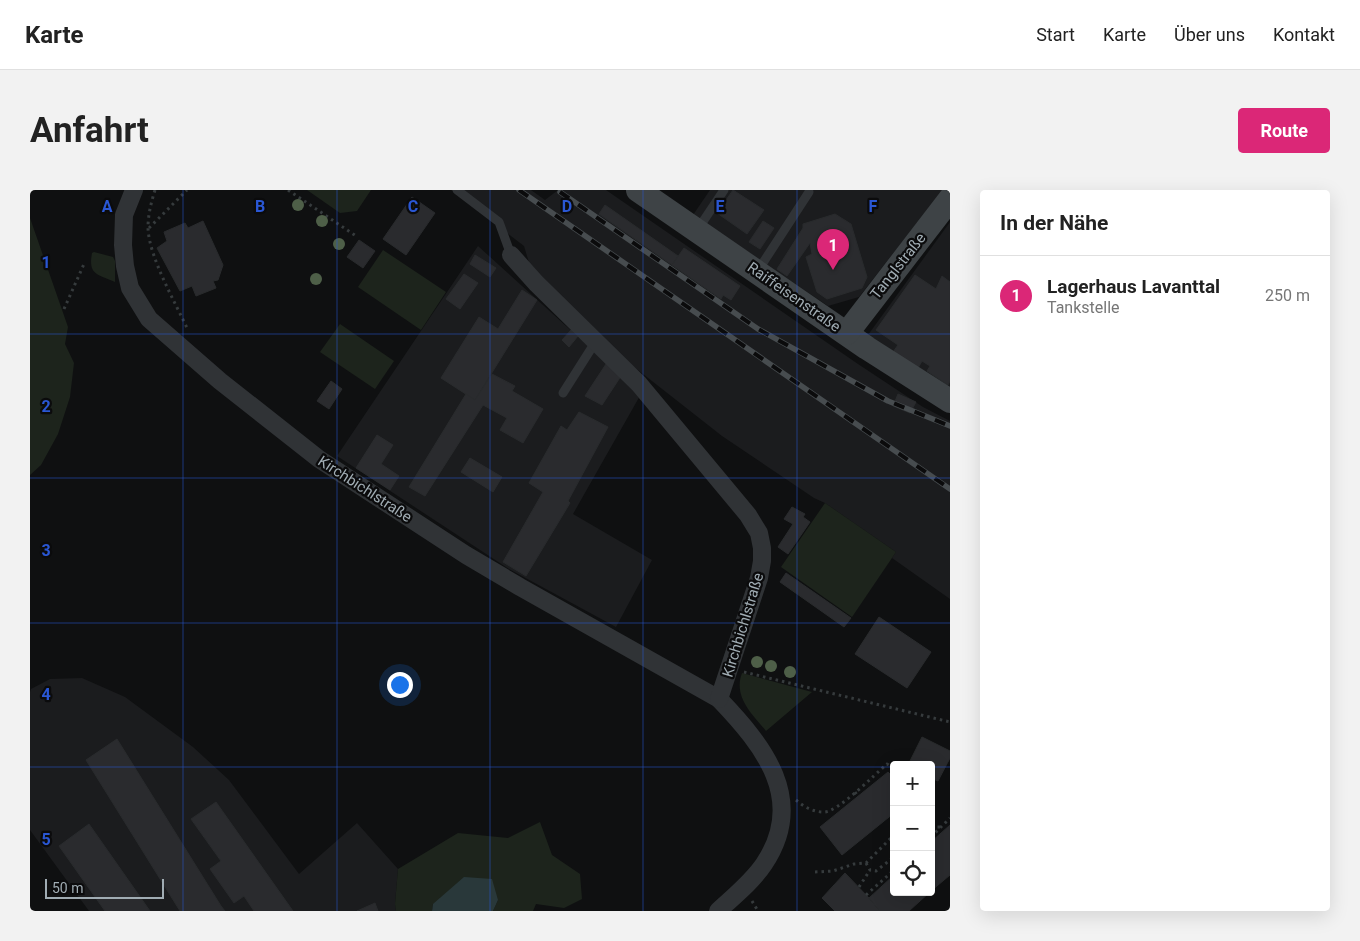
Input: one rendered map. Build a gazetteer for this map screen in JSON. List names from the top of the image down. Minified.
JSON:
{"streets":{"street":["Tanglstraße","Raiffeisenstraße","Kirchbichlstraße"]},"crossings":[["Tanglstraße","Raiffeisenstraße"]],"scale_bar":"50 m","page":{"header":"Karte","nav":["Start","Karte","Über uns","Kontakt"],"buttons":"Route","title":"Anfahrt","heading":"In der Nähe","pins":"1","list":[{"mark":"1","name":"Lagerhaus Lavanttal","note":"Tankstelle","value":"250 m"}],"map_buttons":["+","−"],"scale":"50 m"},"grid":{"columns":["A","B","C","D","E","F"],"rows":["1","2","3","4","5"]}}
